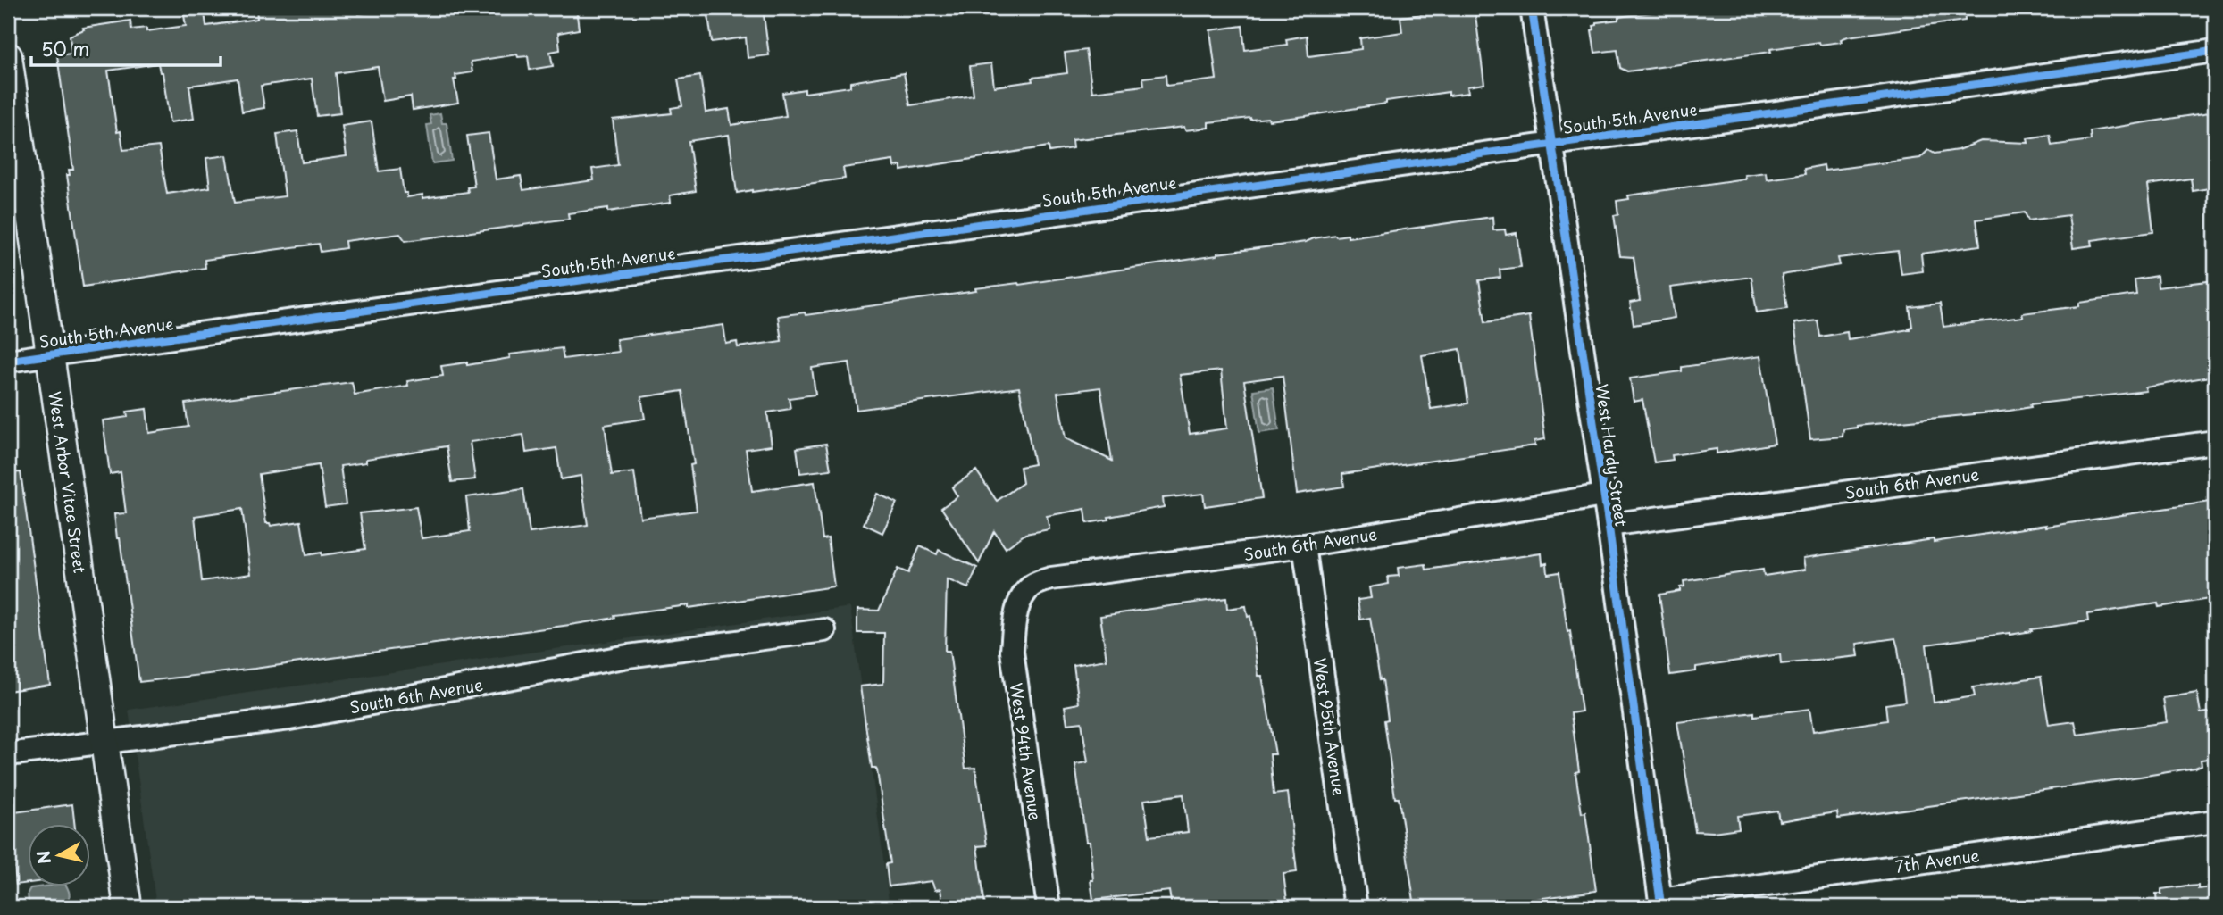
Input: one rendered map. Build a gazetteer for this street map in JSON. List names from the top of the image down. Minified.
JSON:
{"streets":{"street":["South 5th Avenue","West Hardy Street","West Arbor Vitae Street","South 6th Avenue","West 95th Avenue","West 94th Avenue","7th Avenue"]},"crossings":[["South 5th Avenue","West Hardy Street"],["South 5th Avenue","West Arbor Vitae Street"],["West Hardy Street","South 6th Avenue"],["West Hardy Street","7th Avenue"],["West Arbor Vitae Street","South 6th Avenue"],["South 6th Avenue","West 95th Avenue"],["South 6th Avenue","West 94th Avenue"]],"scale_bar":"50 m","north":"left"}
